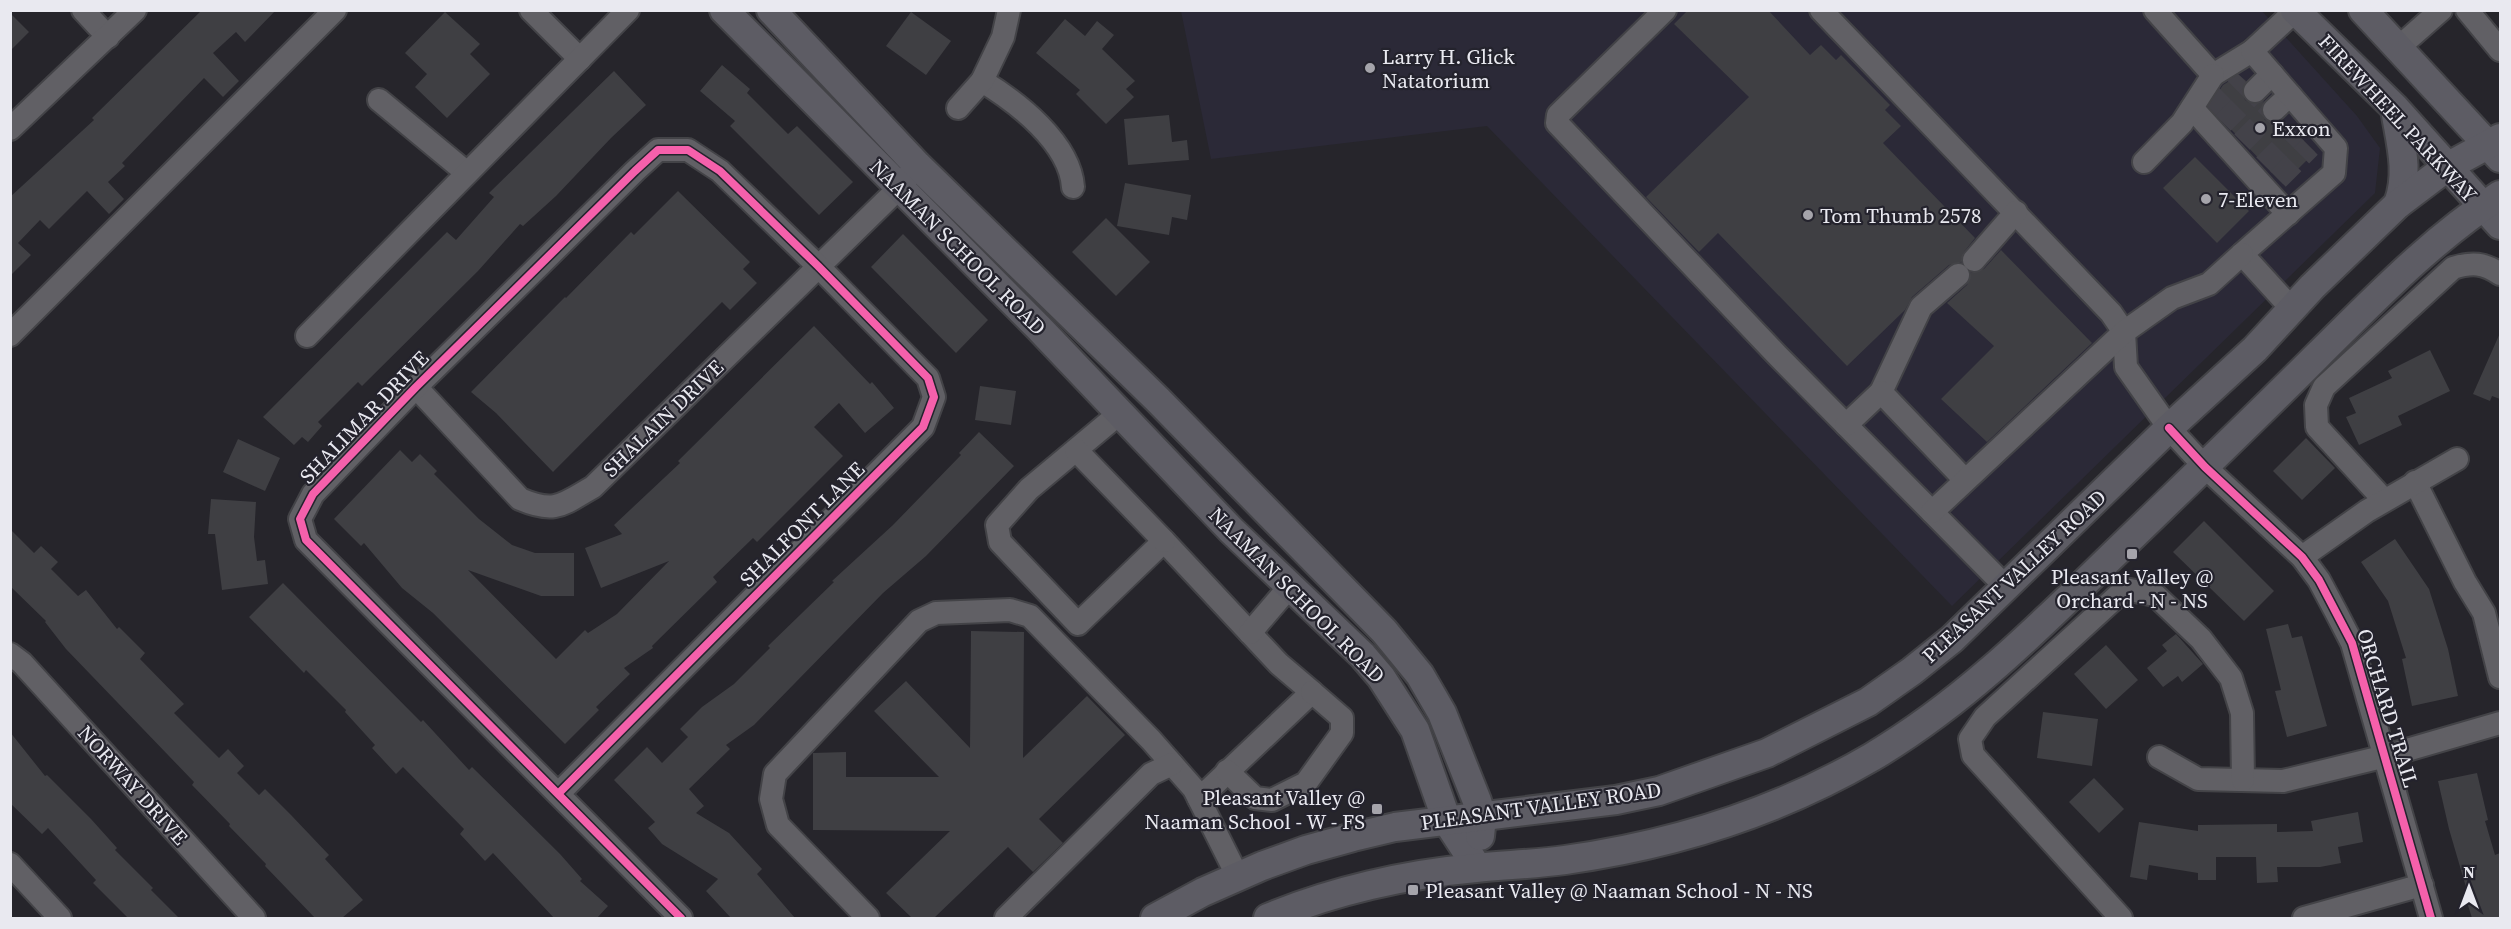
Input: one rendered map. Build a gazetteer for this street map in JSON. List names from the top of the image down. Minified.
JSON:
{"streets":{"main road":["FIREWHEEL PARKWAY","NAAMAN SCHOOL ROAD","PLEASANT VALLEY ROAD"],"street":["SHALIMAR DRIVE","SHALAIN DRIVE","SHALFONT LANE","ORCHARD TRAIL","NORWAY DRIVE"]},"crossings":[["FIREWHEEL PARKWAY","PLEASANT VALLEY ROAD"],["NAAMAN SCHOOL ROAD","SHALAIN DRIVE"],["NAAMAN SCHOOL ROAD","PLEASANT VALLEY ROAD"],["SHALIMAR DRIVE","SHALAIN DRIVE"],["SHALIMAR DRIVE","SHALFONT LANE"],["SHALAIN DRIVE","SHALFONT LANE"],["PLEASANT VALLEY ROAD","ORCHARD TRAIL"]],"places":{"other":["Larry H. Glick Natatorium","Exxon","7-Eleven","Tom Thumb 2578"],"transit":["Pleasant Valley @ Orchard - N - NS","Pleasant Valley @ Naaman School - W - FS","Pleasant Valley @ Naaman School - N - NS"]},"north":"top"}
